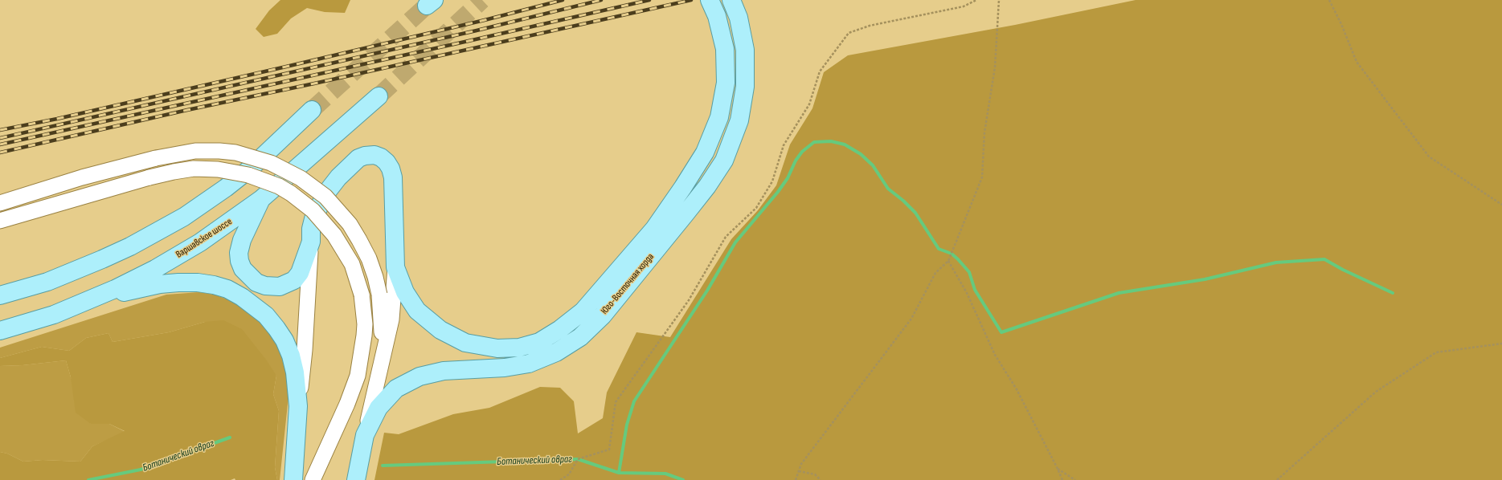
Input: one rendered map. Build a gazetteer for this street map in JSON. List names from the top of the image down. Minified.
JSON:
{"streets":{"main road":["Варшавское шоссе","Юго-Восточная хорда"]},"water":["Ботанический овраг"]}
